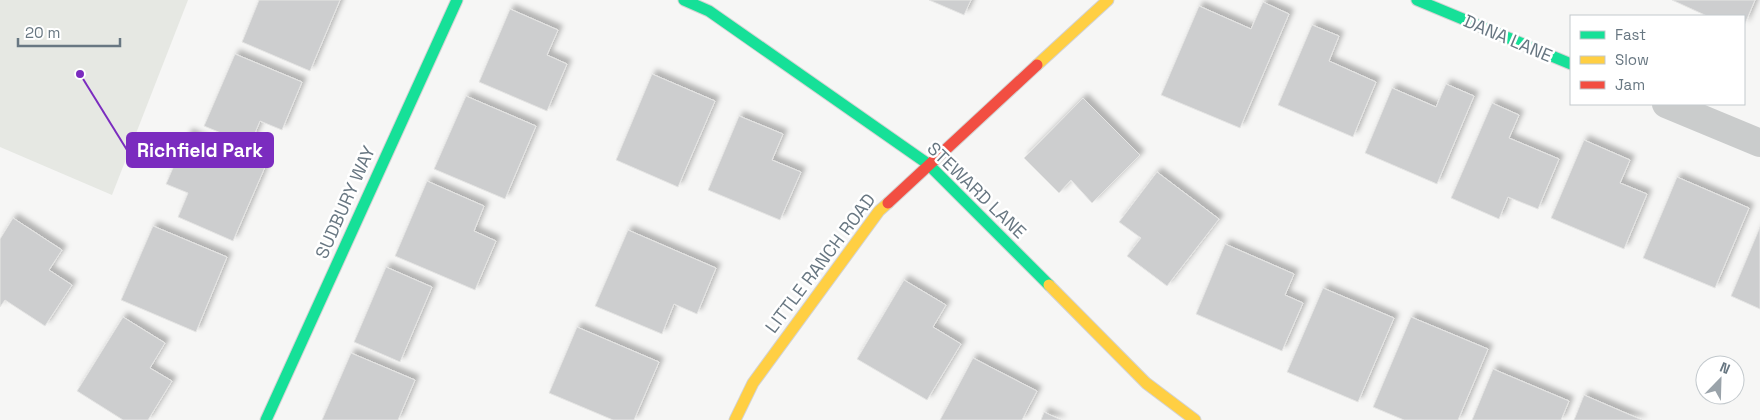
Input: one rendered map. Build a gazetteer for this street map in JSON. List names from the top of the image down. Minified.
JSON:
{"streets":{"street":["DANA LANE","STEWARD LANE","SUDBURY WAY","LITTLE RANCH ROAD"]},"crossings":[["STEWARD LANE","LITTLE RANCH ROAD"]],"places":["Richfield Park"],"legend":["Fast","Slow","Jam"],"scale_bar":"20 m","north":"top right"}
